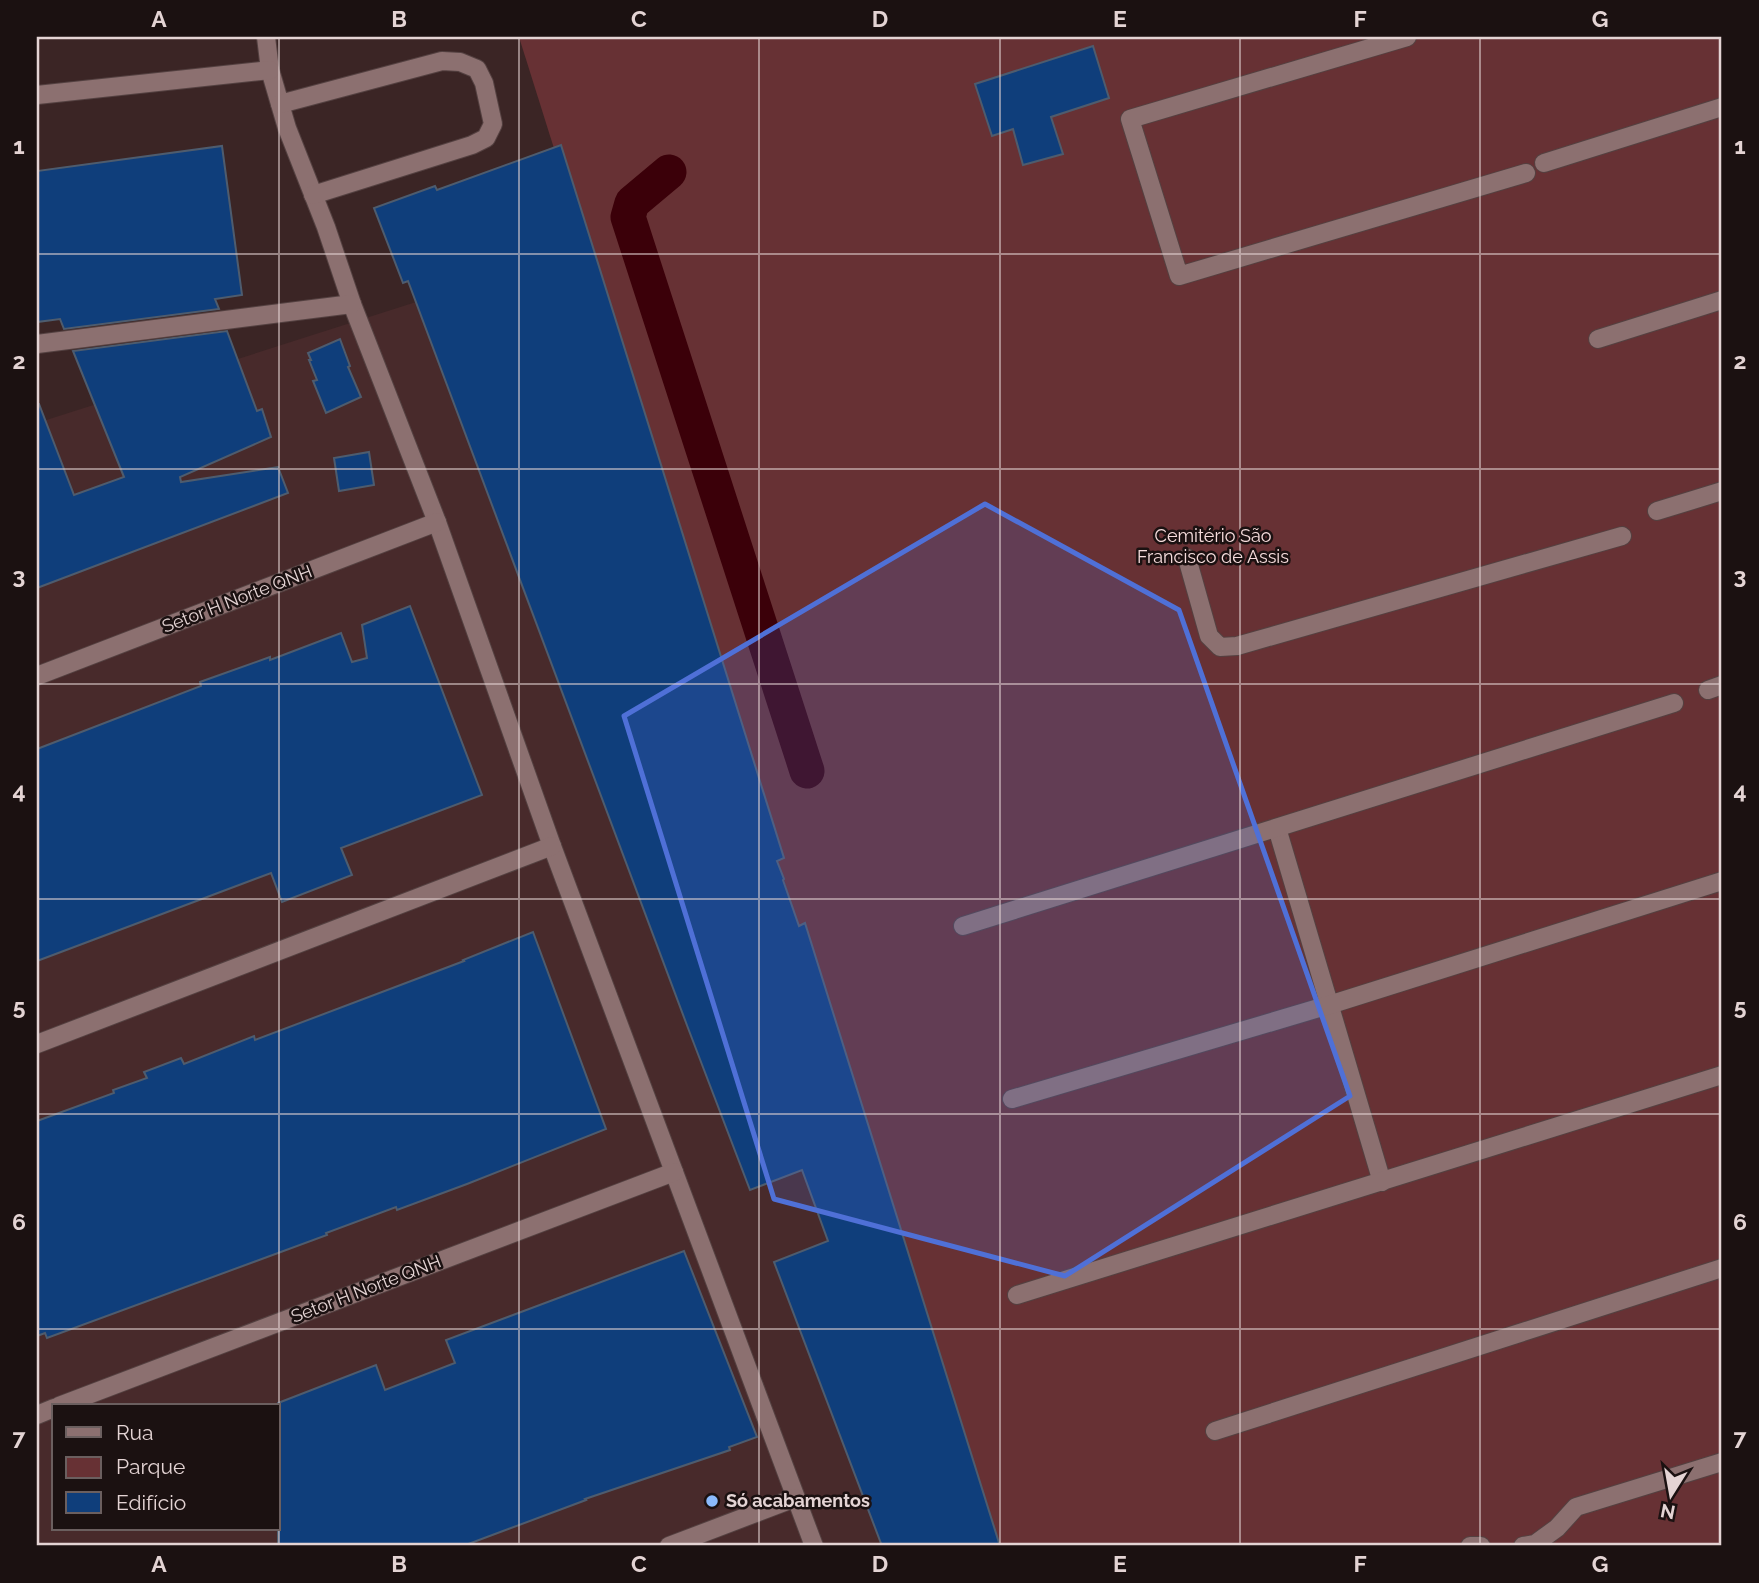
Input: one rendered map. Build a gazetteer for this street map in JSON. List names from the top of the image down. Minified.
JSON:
{"streets":{"street":["Setor H Norte QNH"]},"parks":["Cemitério São Francisco de Assis"],"places":["Só acabamentos"],"legend":["Rua","Parque","Edifício"],"north":"bottom","grid":{"columns":["A","B","C","D","E","F","G"],"rows":["1","2","3","4","5","6","7"]}}
